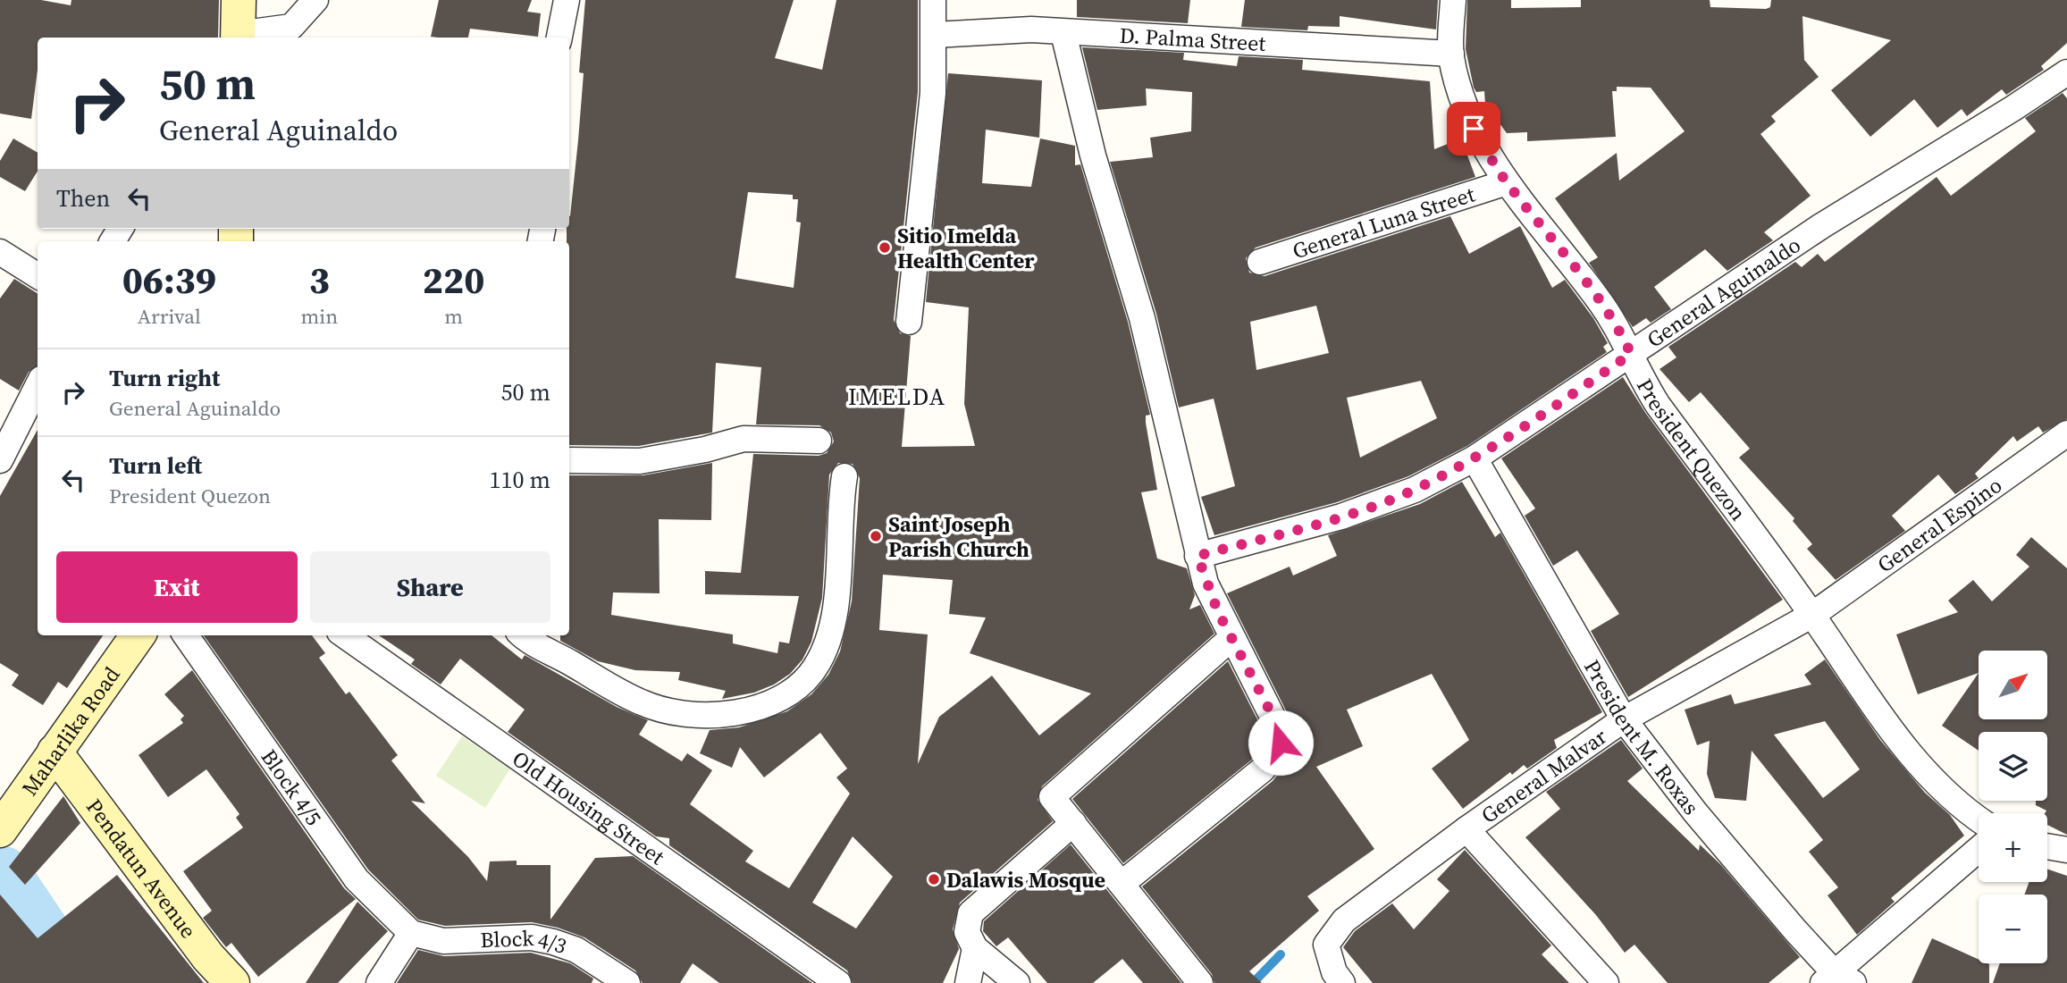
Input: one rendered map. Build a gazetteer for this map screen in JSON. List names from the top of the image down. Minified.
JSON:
{"streets":{"street":["D. Palma Street","General Luna Street","General Aguinaldo","President Quezon","General Espino","Maharlika Road","President M. Roxas","General Malvar","Block 4/5","Old Housing Street","Pendatun Avenue","Block 4/3"]},"crossings":[["D. Palma Street","President Quezon"],["General Luna Street","President Quezon"],["General Aguinaldo","President Quezon"],["General Aguinaldo","President M. Roxas"],["President Quezon","General Espino"],["President Quezon","General Malvar"],["General Espino","General Malvar"],["Maharlika Road","Pendatun Avenue"],["President M. Roxas","General Malvar"],["Block 4/5","Block 4/3"]],"districts":["IMELDA"],"places":["Sitio Imelda Health Center","Saint Joseph Parish Church","Dalawis Mosque"],"north":"top right","page":{"turn":["50 m","General Aguinaldo"],"then":"Then","eta":["06:39","Arrival","3","min","220","m"],"list":[{"name":"Turn right","note":"General Aguinaldo","value":"50 m"},{"name":"Turn left","note":"President Quezon","value":"110 m"}],"buttons":["Exit","Share"],"map_buttons":["+","−"]}}
